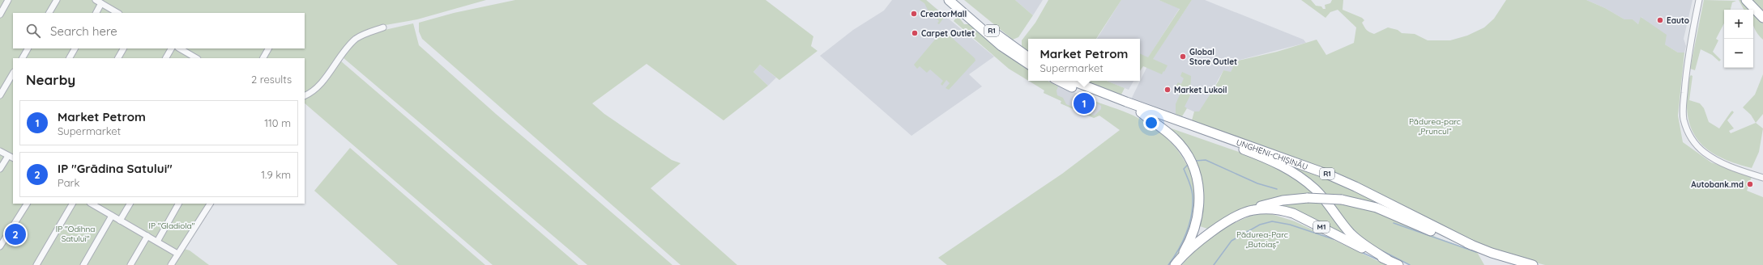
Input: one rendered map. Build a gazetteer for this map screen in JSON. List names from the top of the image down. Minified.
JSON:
{"streets":{"highway":["R1","UNGHENI-CHIȘINĂU","M1"]},"crossings":[["R1","UNGHENI-CHIȘINĂU"],["UNGHENI-CHIȘINĂU","M1"]],"parks":["Pădurea-parc „Pruncul“","IP \"Gladiola\"","IP \"Odihna Satului\"","Pădurea-Parc „Butoiaș”"],"places":["CreatorMall","Eauto","Carpet Outlet","Global Store Outlet","Market Lukoil","Autobank.md"],"page":{"map_buttons":["+","−"],"search":"Search here","popup":["Market Petrom","Supermarket"],"heading":["Nearby","2 results"],"pins":["1","2"],"list":[{"mark":"1","name":"Market Petrom","note":"Supermarket","value":"110 m"},{"mark":"2","name":"IP \"Grădina Satului\"","note":"Park","value":"1.9 km"}]}}
